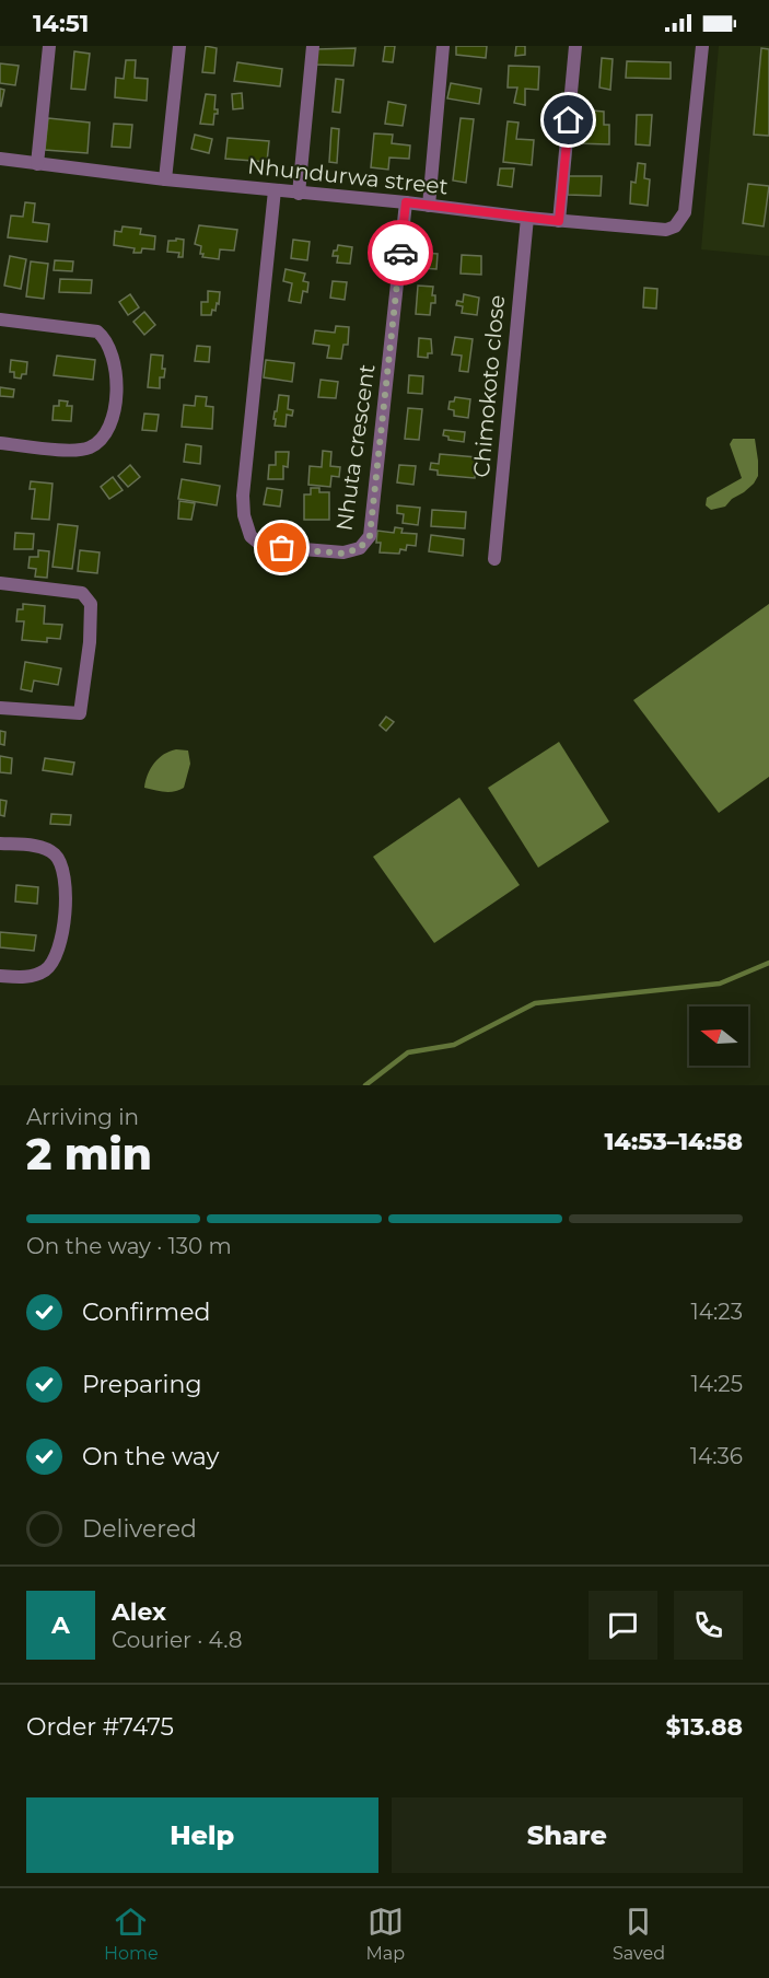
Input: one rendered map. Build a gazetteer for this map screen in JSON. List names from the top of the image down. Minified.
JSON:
{"streets":{"street":["Nhundurwa street","Chimokoto close","Nhuta crescent"]},"crossings":[["Nhundurwa street","Chimokoto close"],["Nhundurwa street","Nhuta crescent"]],"north":"left","page":{"status":"14:51","heading":["2 min","Arriving in","14:53–14:58"],"panel":["Alex","Courier · 4.8","Order #7475","$13.88"],"bar":"On the way · 130 m","list":[["Confirmed","14:23"],["Preparing","14:25"],["On the way","14:36"],"Delivered"],"round":"A","buttons":["Help","Share"],"tabs":["Home","Map","Saved"]}}
